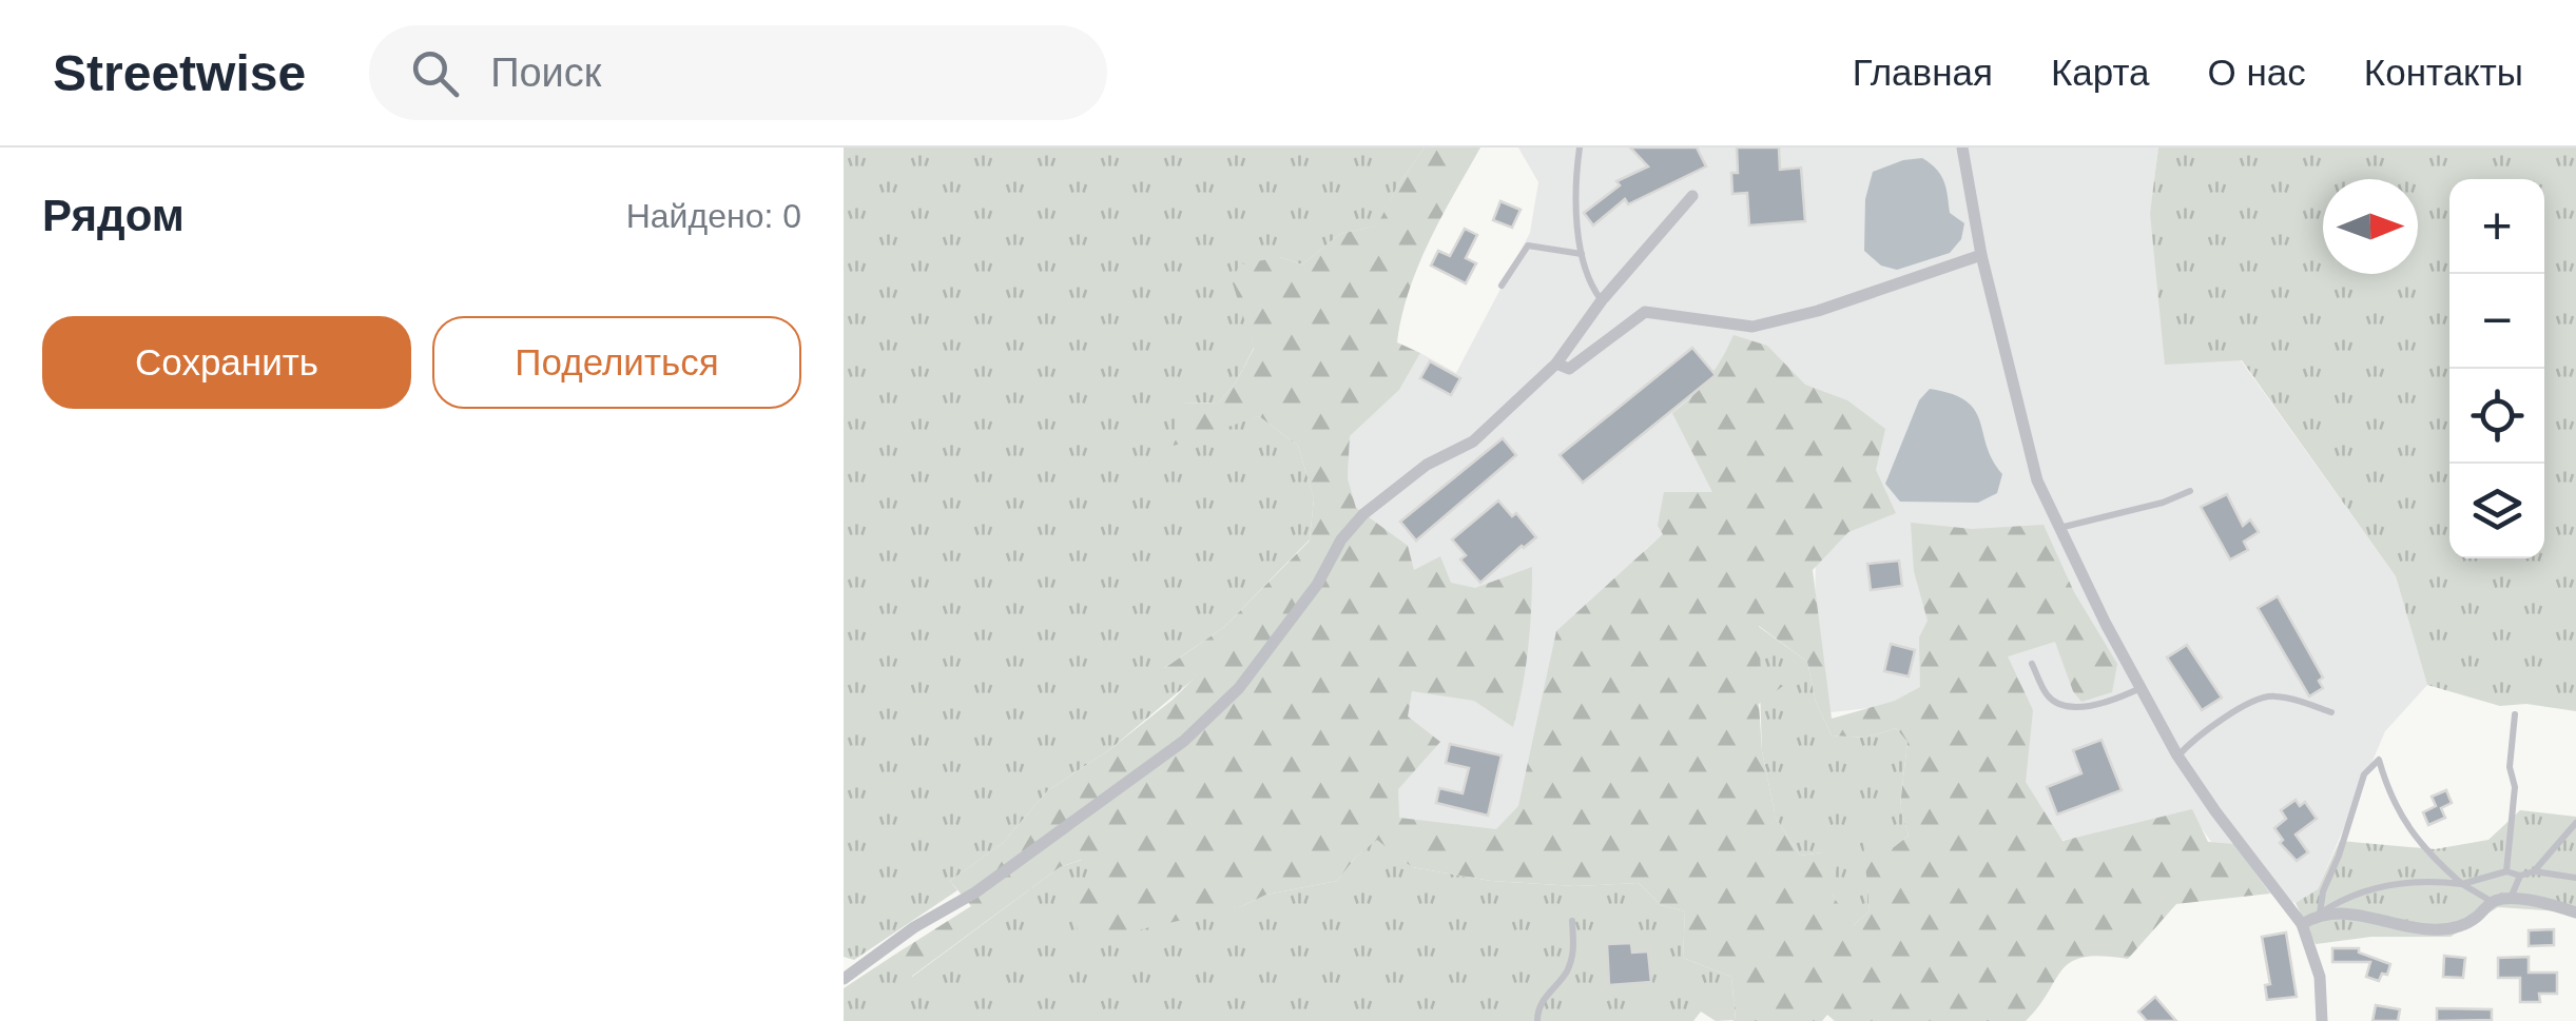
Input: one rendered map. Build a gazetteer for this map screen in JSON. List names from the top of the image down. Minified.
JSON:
{"north":"right","page":{"header":"Streetwise","search":"Поиск","nav":["Главная","Карта","О нас","Контакты"],"heading":["Рядом","Найдено: 0"],"map_buttons":["+","−"],"buttons":["Сохранить","Поделиться"]}}
